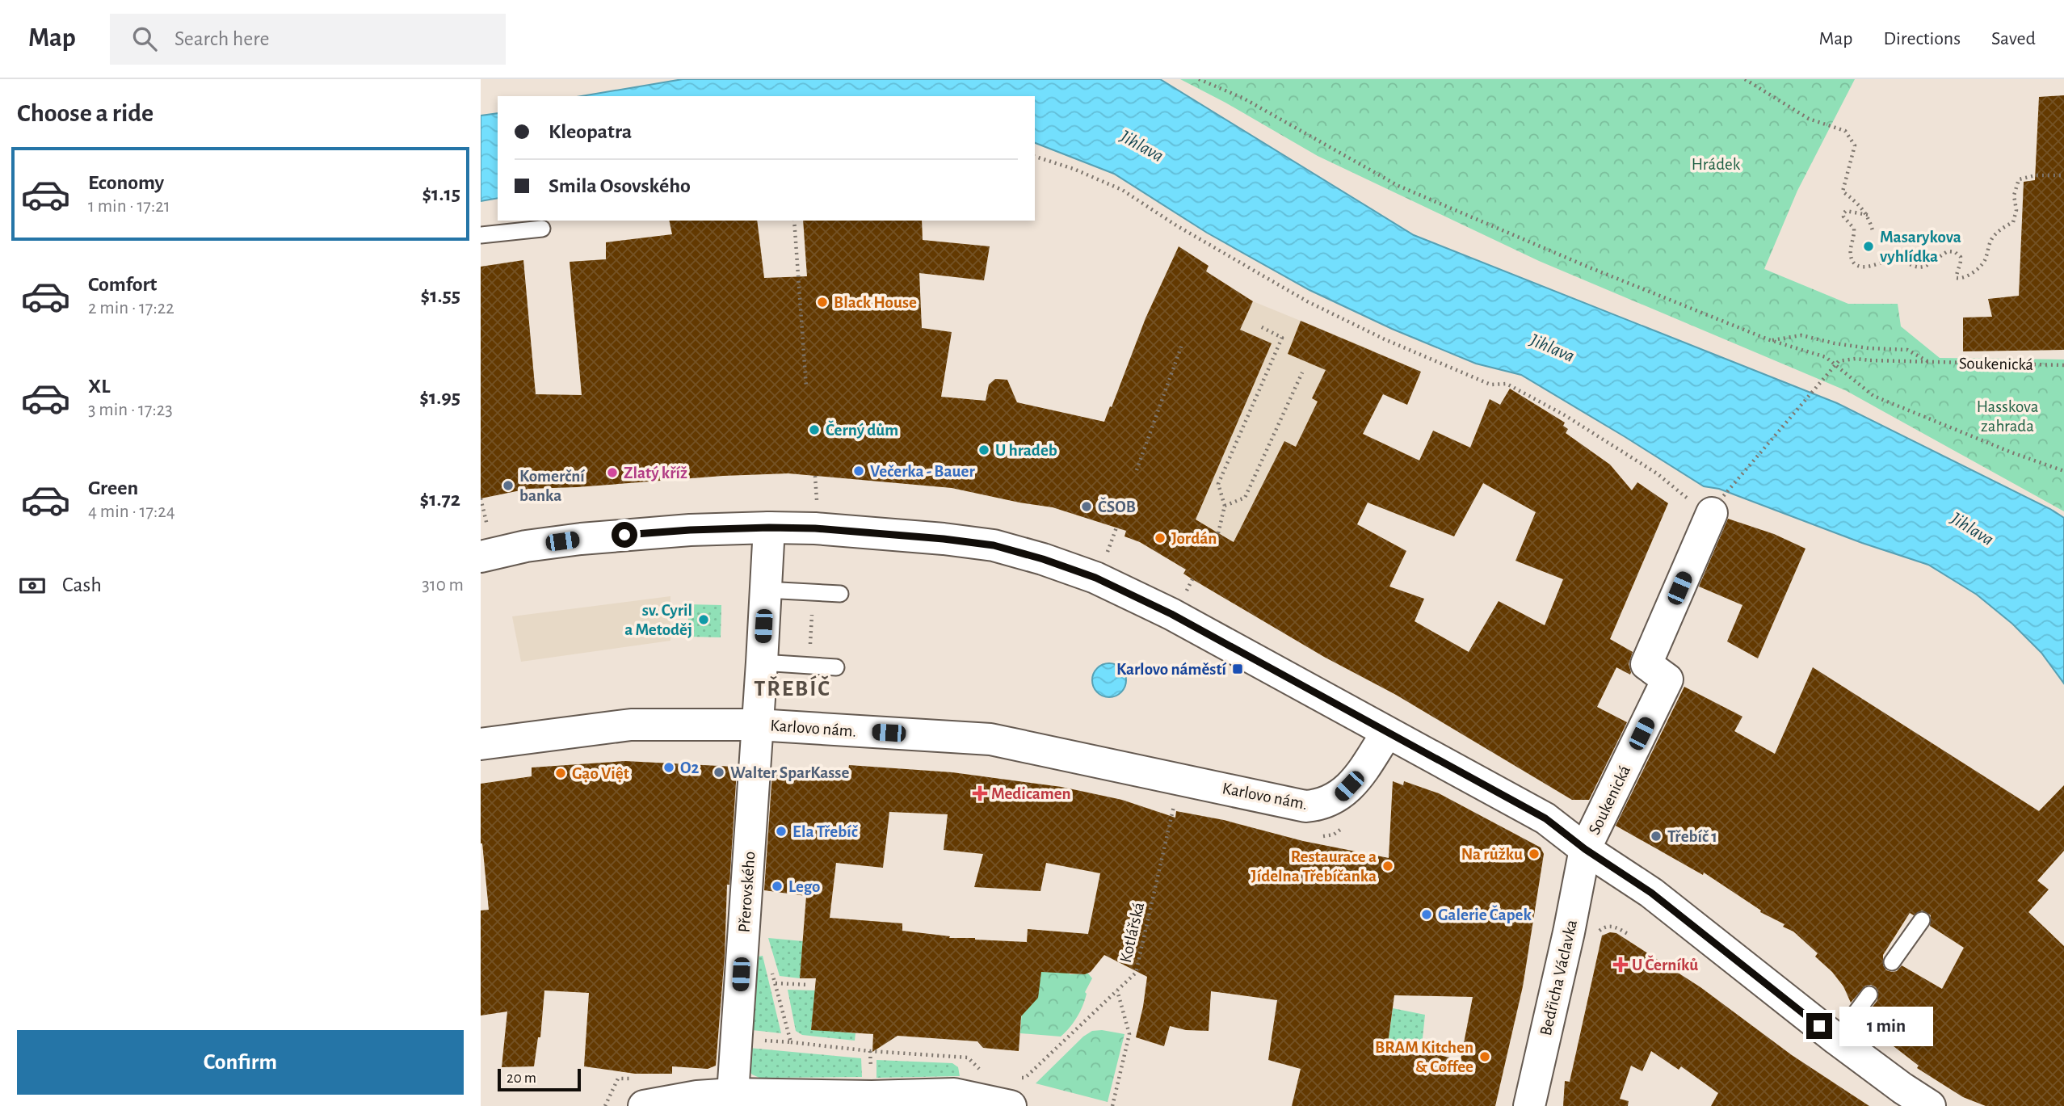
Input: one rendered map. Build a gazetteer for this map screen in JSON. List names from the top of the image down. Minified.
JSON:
{"streets":{"street":["Soukenická","Karlovo nám.","Přerovského","Bedřicha Václavka"],"path":["Kotlářská"]},"crossings":[["Soukenická","Bedřicha Václavka"],["Karlovo nám.","Přerovského"],["Karlovo nám.","Kotlářská"]],"districts":["TŘEBÍČ"],"water":["Jihlava"],"parks":["Hrádek","Hasskova zahrada"],"places":{"other":["Masarykova vyhlídka","Black House","Černý dům","U hradeb","Večerka - Bauer","Zlatý kříž","Komerční banka","ČSOB","Jordán","sv. Cyril a Metoděj","O2","Walter SparKasse","Gạo Việt","Ela Třebíč","Třebíč 1","Na růžku","Restaurace a Jídelna Třebíčanka","Lego","Galerie Čapek","BRAM Kitchen & Coffee"],"transit":["Karlovo náměstí"],"health":["Medicamen","U Černíků"]},"scale_bar":"20 m","page":{"header":"Map","search":"Search here","nav":["Map","Directions","Saved"],"heading":"Choose a ride","banner":["Kleopatra","Smila Osovského"],"list":[{"name":"Economy","note":"1 min · 17:21","value":"$1.15"},{"name":"Comfort","note":"2 min · 17:22","value":"$1.55"},{"name":"XL","note":"3 min · 17:23","value":"$1.95"},{"name":"Green","note":"4 min · 17:24","value":"$1.72"}],"pay":["Cash","310 m"],"bubble":"1 min","buttons":"Confirm","scale":"20 m"}}
